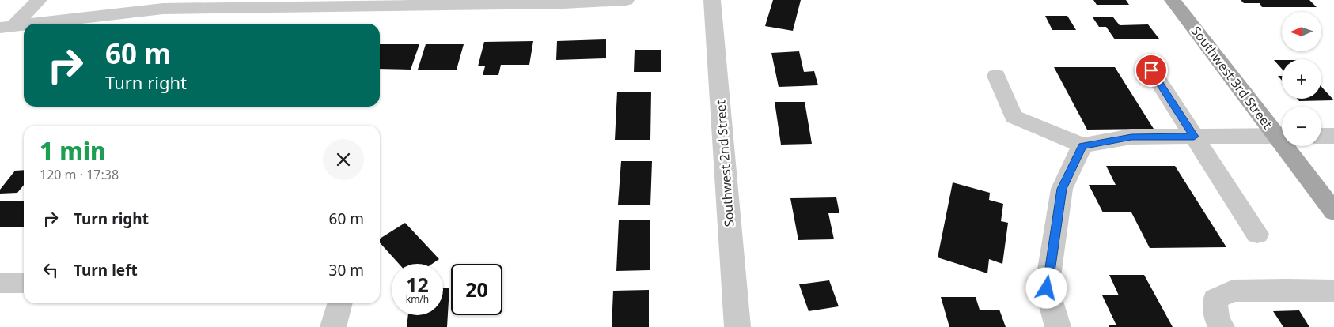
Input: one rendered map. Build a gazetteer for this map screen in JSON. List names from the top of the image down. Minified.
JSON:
{"streets":{"main road":["Southwest 3rd Street"],"street":["Southwest 2nd Street"]},"north":"left","page":{"map_buttons":["+","−"],"turn":["60 m","Turn right"],"heading":["1 min","120 m · 17:38"],"list":[{"name":"Turn right","value":"60 m"},{"name":"Turn left","value":"30 m"}],"speed":"12 km/h","limit":"20"}}
